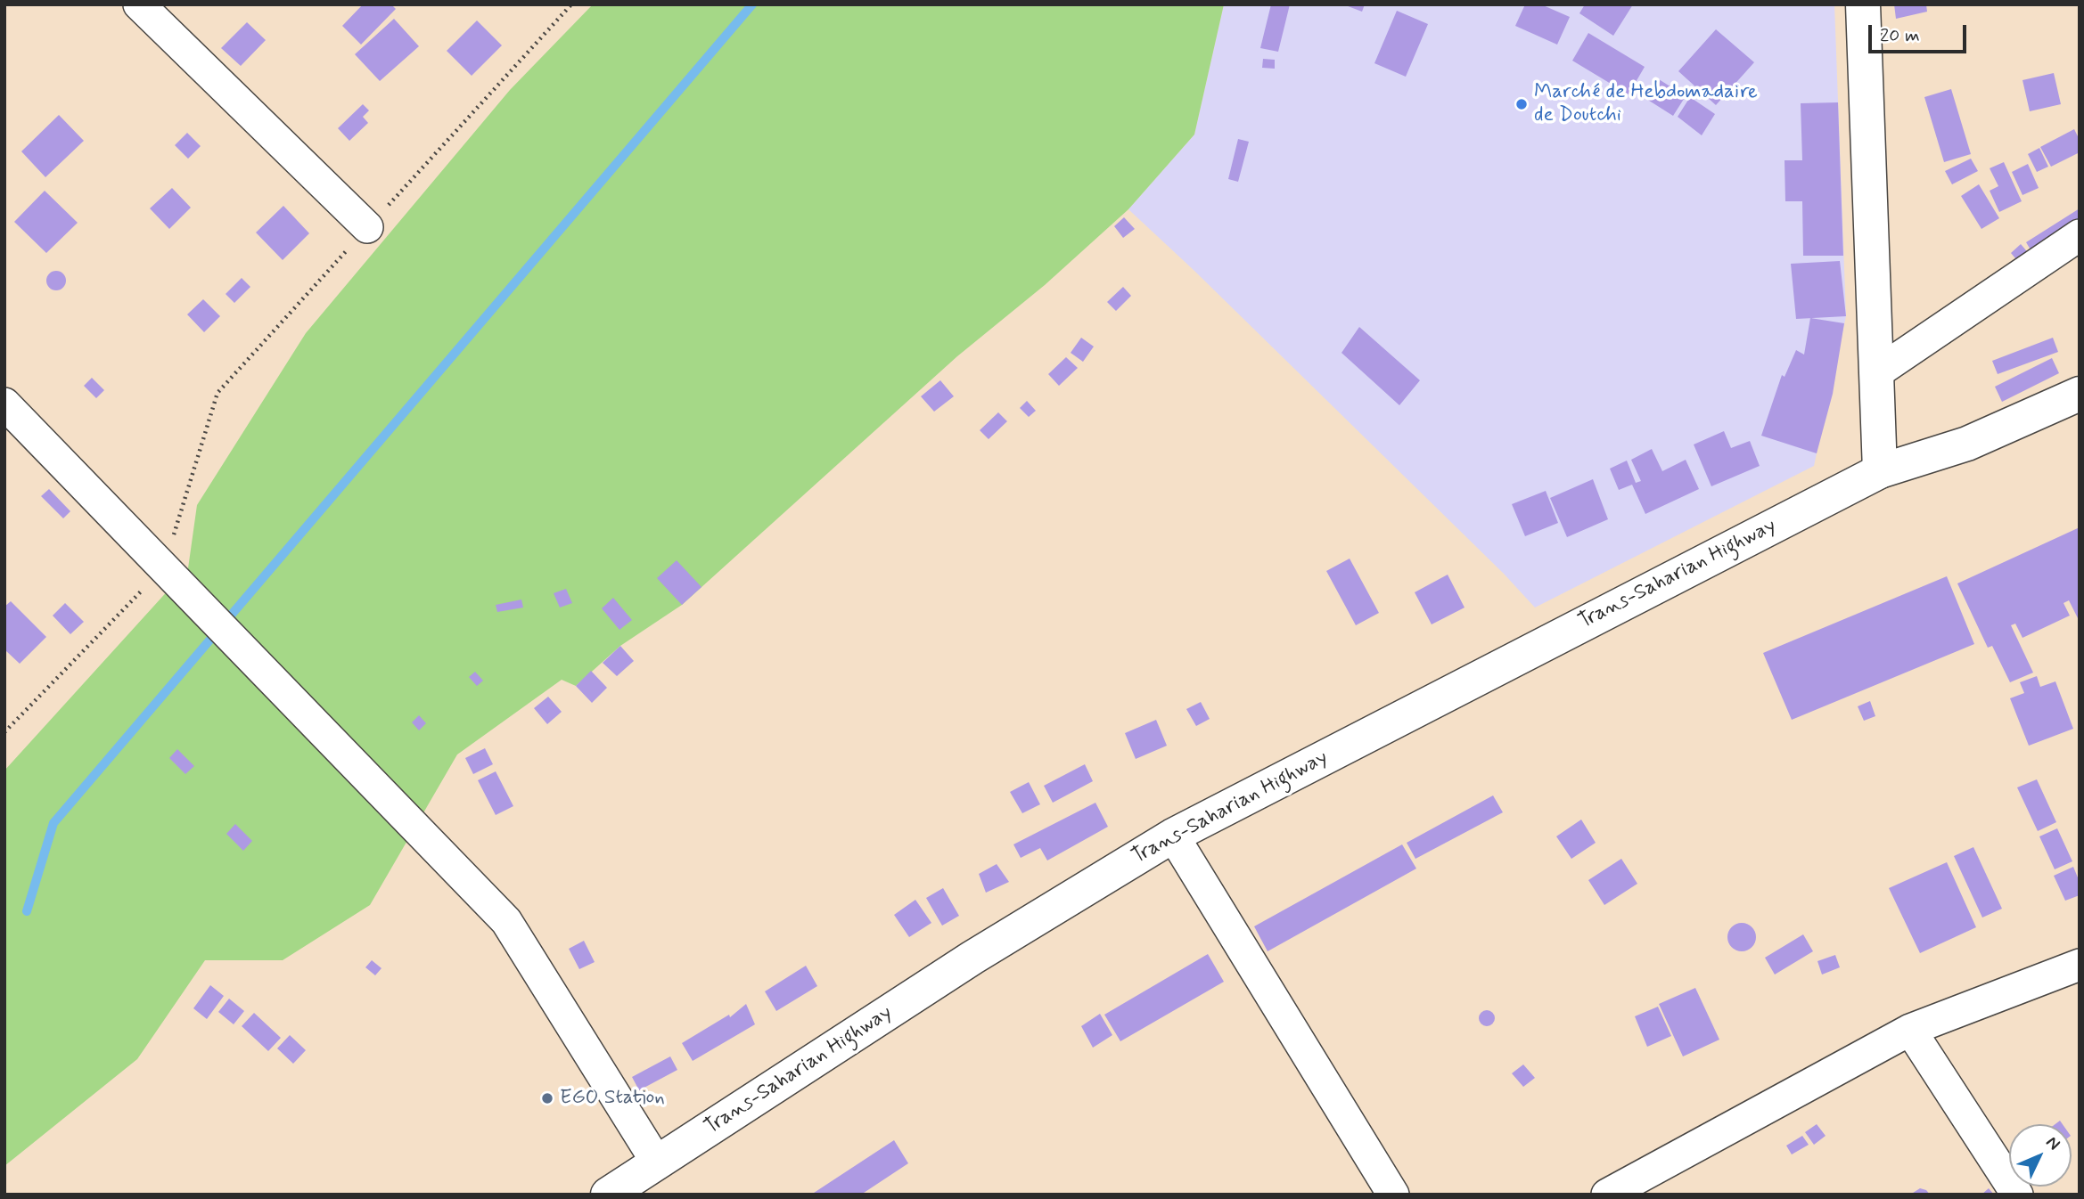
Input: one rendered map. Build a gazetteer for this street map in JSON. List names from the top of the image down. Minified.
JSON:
{"streets":{"main road":["Trans-Saharian Highway"]},"places":["Marché de Hebdomadaire de Doutchi","EGO Station"],"scale_bar":"20 m","north":"top right"}
